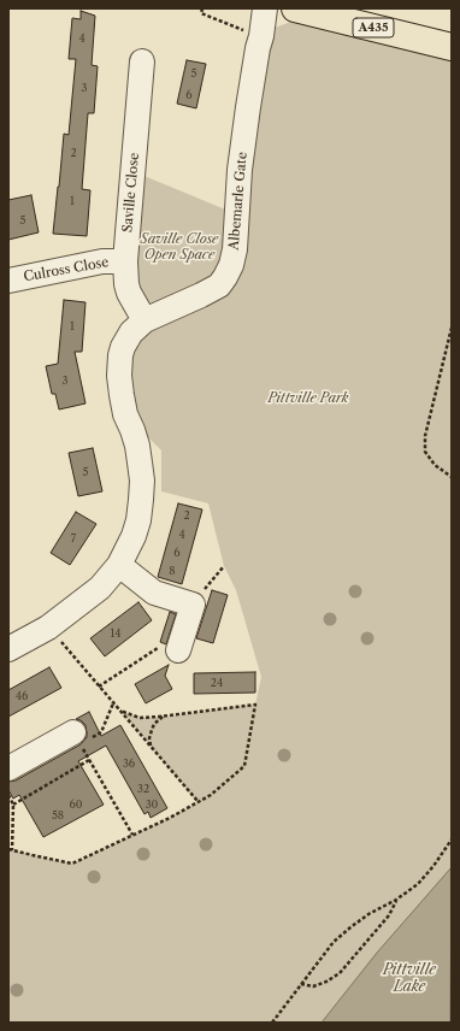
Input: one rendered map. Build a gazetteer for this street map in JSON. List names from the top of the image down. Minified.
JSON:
{"streets":{"main road":["A435"],"street":["Saville Close","Albemarle Gate","Culross Close"]},"crossings":[["Saville Close","Albemarle Gate"],["Saville Close","Culross Close"]],"water":["Pittville Lake"],"parks":["Saville Close Open Space","Pittville Park"],"house_numbers":["4","5","3","6","2","1","5","1","3","5","2","4","7","6","8","14","24","46","36","32","60","30","58"]}
